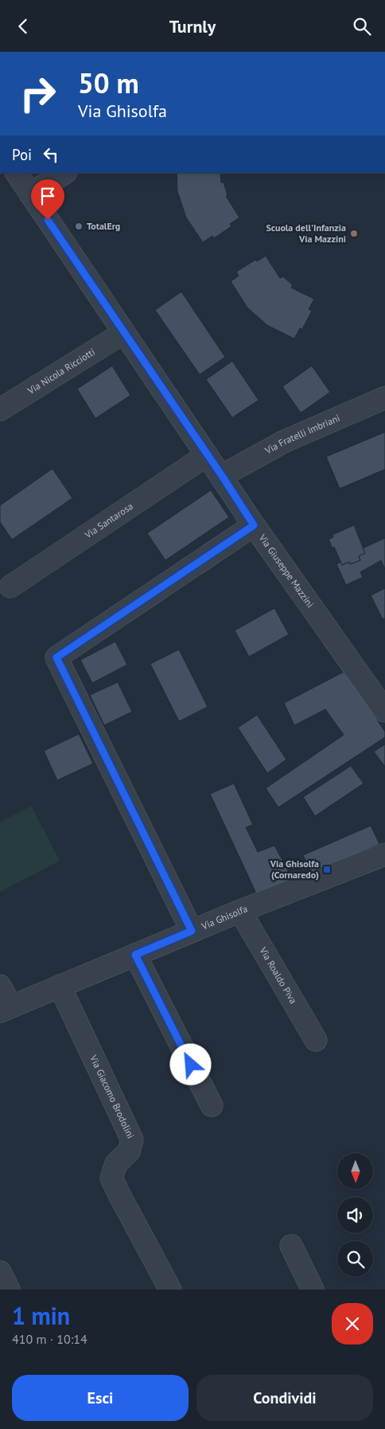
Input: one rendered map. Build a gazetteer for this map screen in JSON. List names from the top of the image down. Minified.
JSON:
{"streets":{"street":["Via Nicola Ricciotti","Via Fratelli Imbriani","Via Santarosa","Via Giuseppe Mazzini","Via Ghisolfa","Via Roaldo Piva","Via Giacomo Brodolini"]},"crossings":[["Via Nicola Ricciotti","Via Giuseppe Mazzini"],["Via Fratelli Imbriani","Via Giuseppe Mazzini"],["Via Santarosa","Via Giuseppe Mazzini"],["Via Ghisolfa","Via Roaldo Piva"],["Via Ghisolfa","Via Giacomo Brodolini"]],"places":{"other":["TotalErg","Scuola dell'Infanzia Via Mazzini"],"transit":["Via Ghisolfa (Cornaredo)"]},"north":"bottom","page":{"header":"Turnly","turn":["50 m","Via Ghisolfa"],"then":"Poi","heading":["1 min","410 m · 10:14"],"buttons":["Esci","Condividi"]}}
